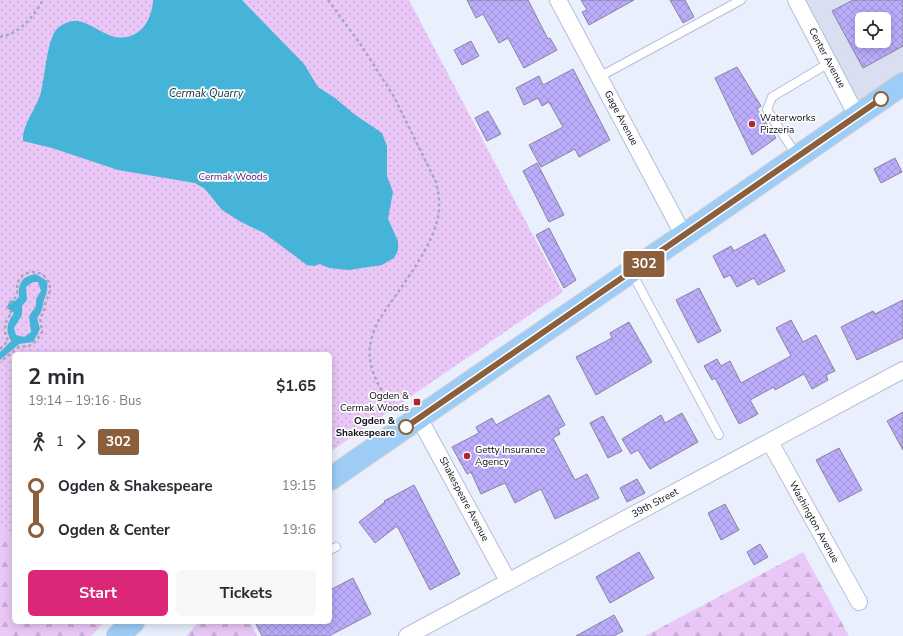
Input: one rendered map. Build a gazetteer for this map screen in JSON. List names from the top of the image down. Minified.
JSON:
{"streets":{"street":["Center Avenue","Gage Avenue","Shakespeare Avenue","39th Street","Washington Avenue"]},"crossings":[["Shakespeare Avenue","39th Street"],["39th Street","Washington Avenue"]],"water":["Cermak Quarry"],"parks":["Cermak Woods"],"places":{"other":["Waterworks Pizzeria","Ogden & Shakespeare","Getty Insurance Agency"],"transit":["Ogden & Cermak Woods"]},"lines":["bus line 302"],"page":{"on_map":"302","heading":["2 min","19:14 – 19:16 · Bus","$1.65"],"legs":["1","302"],"list":[{"name":"Ogden & Shakespeare","value":"19:15"},{"name":"Ogden & Center","value":"19:16"}],"buttons":["Start","Tickets"]}}
